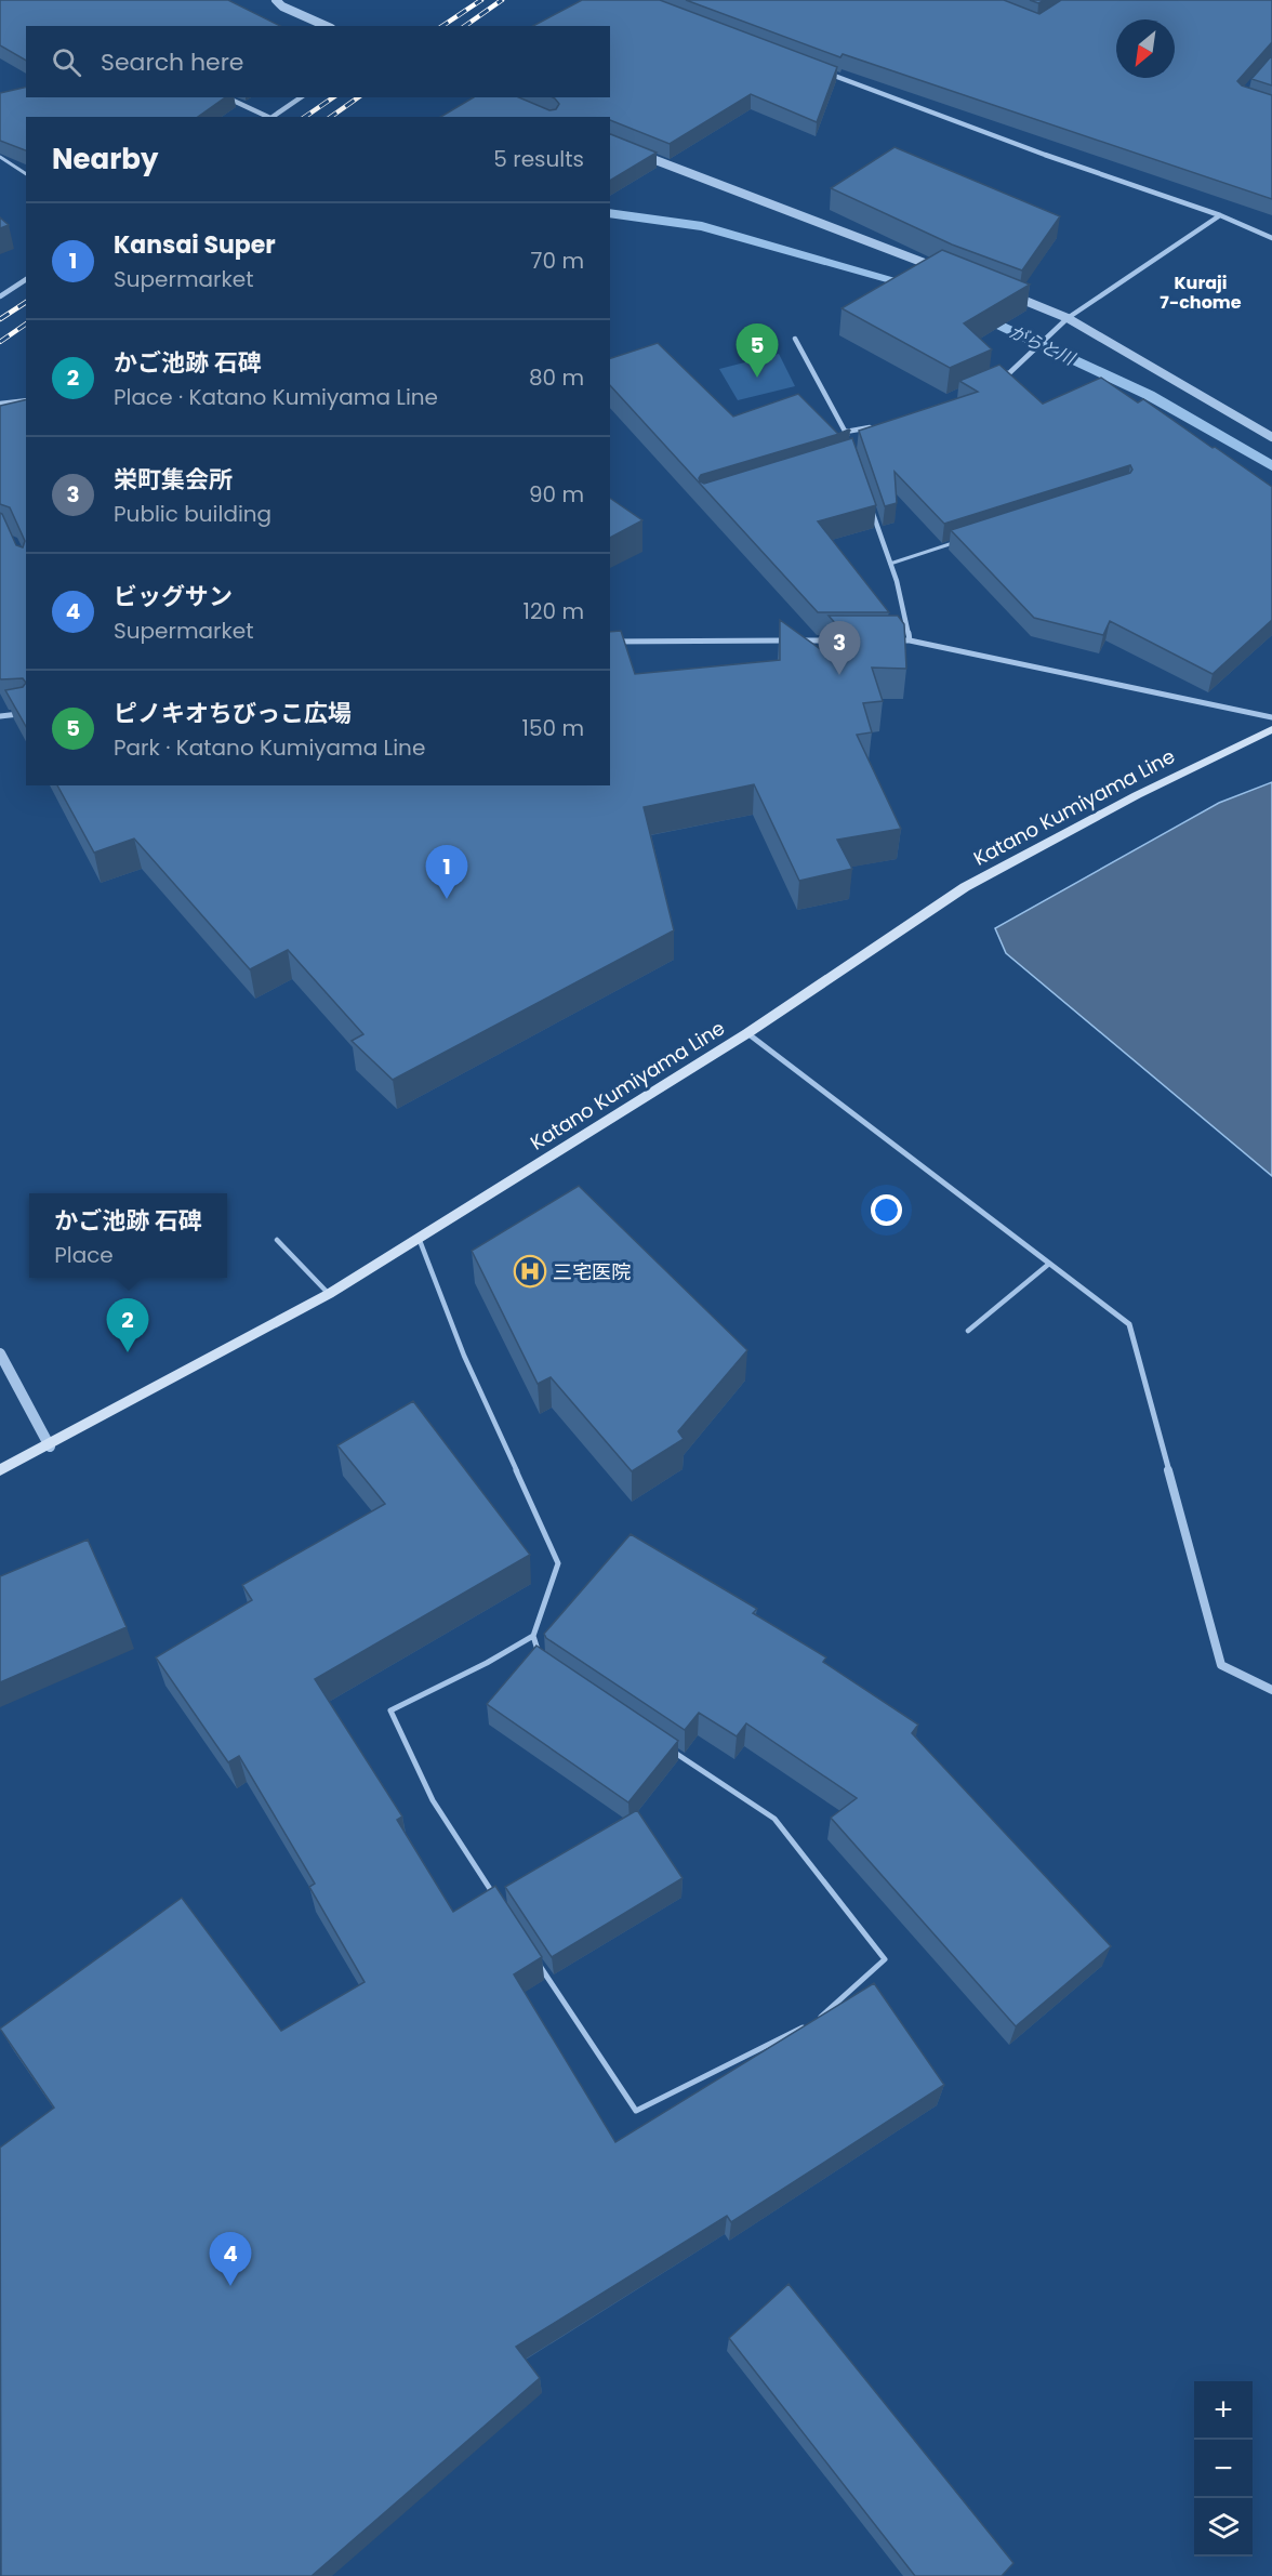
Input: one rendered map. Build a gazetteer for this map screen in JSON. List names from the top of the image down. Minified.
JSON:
{"streets":{"main road":["Katano Kumiyama Line"]},"districts":["Kuraji 7-chome"],"water":["がらと川"],"places":{"hospital":["三宅医院"]},"north":"bottom left","page":{"search":"Search here","heading":["Nearby","5 results"],"list":[{"mark":"1","name":"Kansai Super","note":"Supermarket","value":"70 m"},{"mark":"2","name":"かご池跡 石碑","note":"Place · Katano Kumiyama Line","value":"80 m"},{"mark":"3","name":"栄町集会所","note":"Public building","value":"90 m"},{"mark":"4","name":"ビッグサン","note":"Supermarket","value":"120 m"},{"mark":"5","name":"ピノキオちびっこ広場","note":"Park · Katano Kumiyama Line","value":"150 m"}],"pins":["5","3","1","2","4"],"popup":["かご池跡 石碑","Place"],"map_buttons":["+","−"]}}
